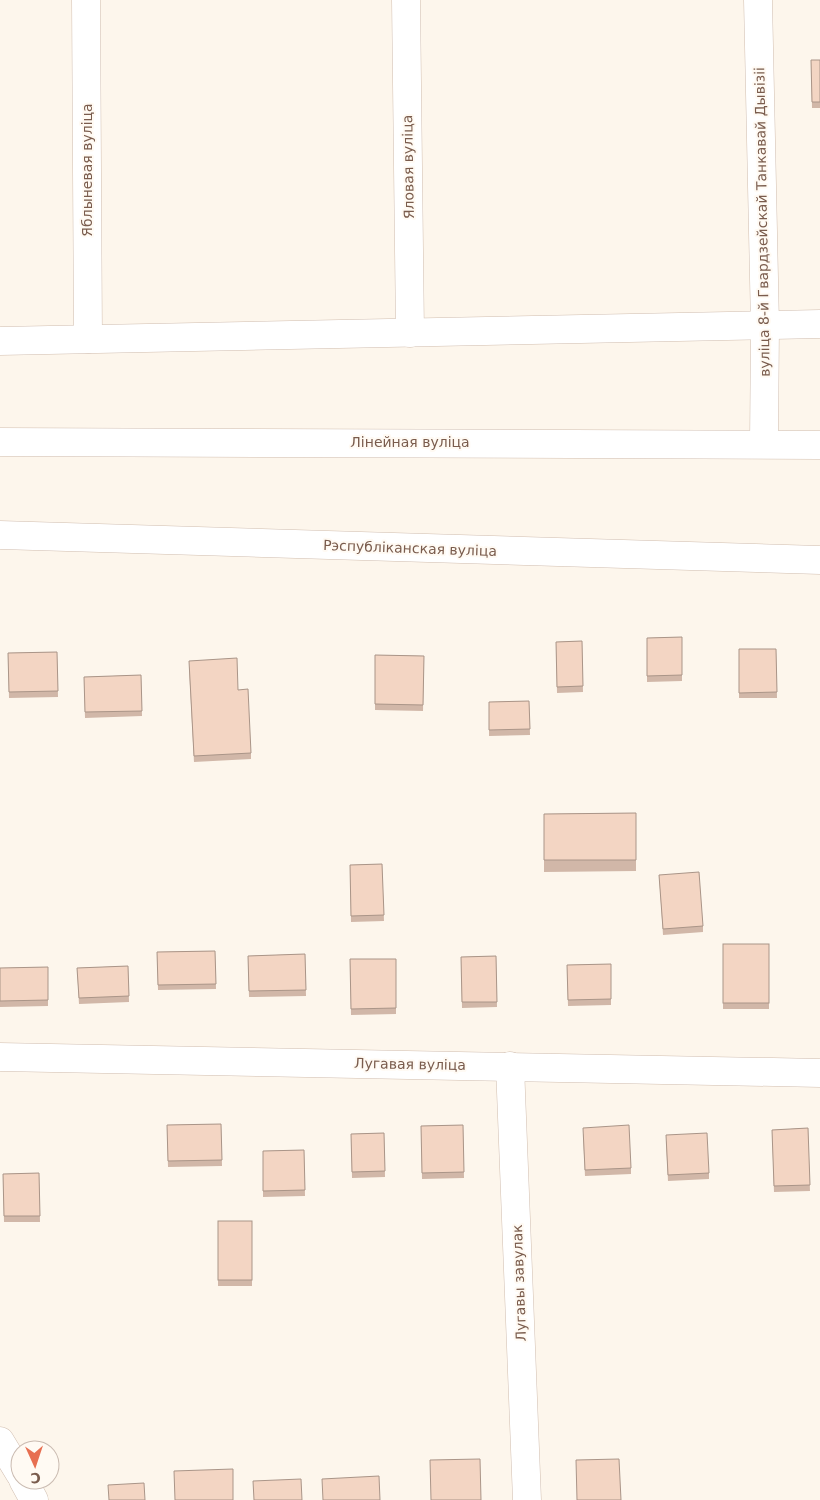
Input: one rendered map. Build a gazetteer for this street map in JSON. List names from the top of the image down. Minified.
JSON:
{"streets":{"street":["Яловая вуліца","Яблыневая вуліца","вуліца 8-й Гвардзейскай Танкавай Дывізіі","Лінейная вуліца","Рэспубліканская вуліца","Лугавая вуліца","Лугавы завулак"]},"crossings":[["вуліца 8-й Гвардзейскай Танкавай Дывізіі","Лінейная вуліца"],["Лугавая вуліца","Лугавы завулак"]],"north":"bottom"}
